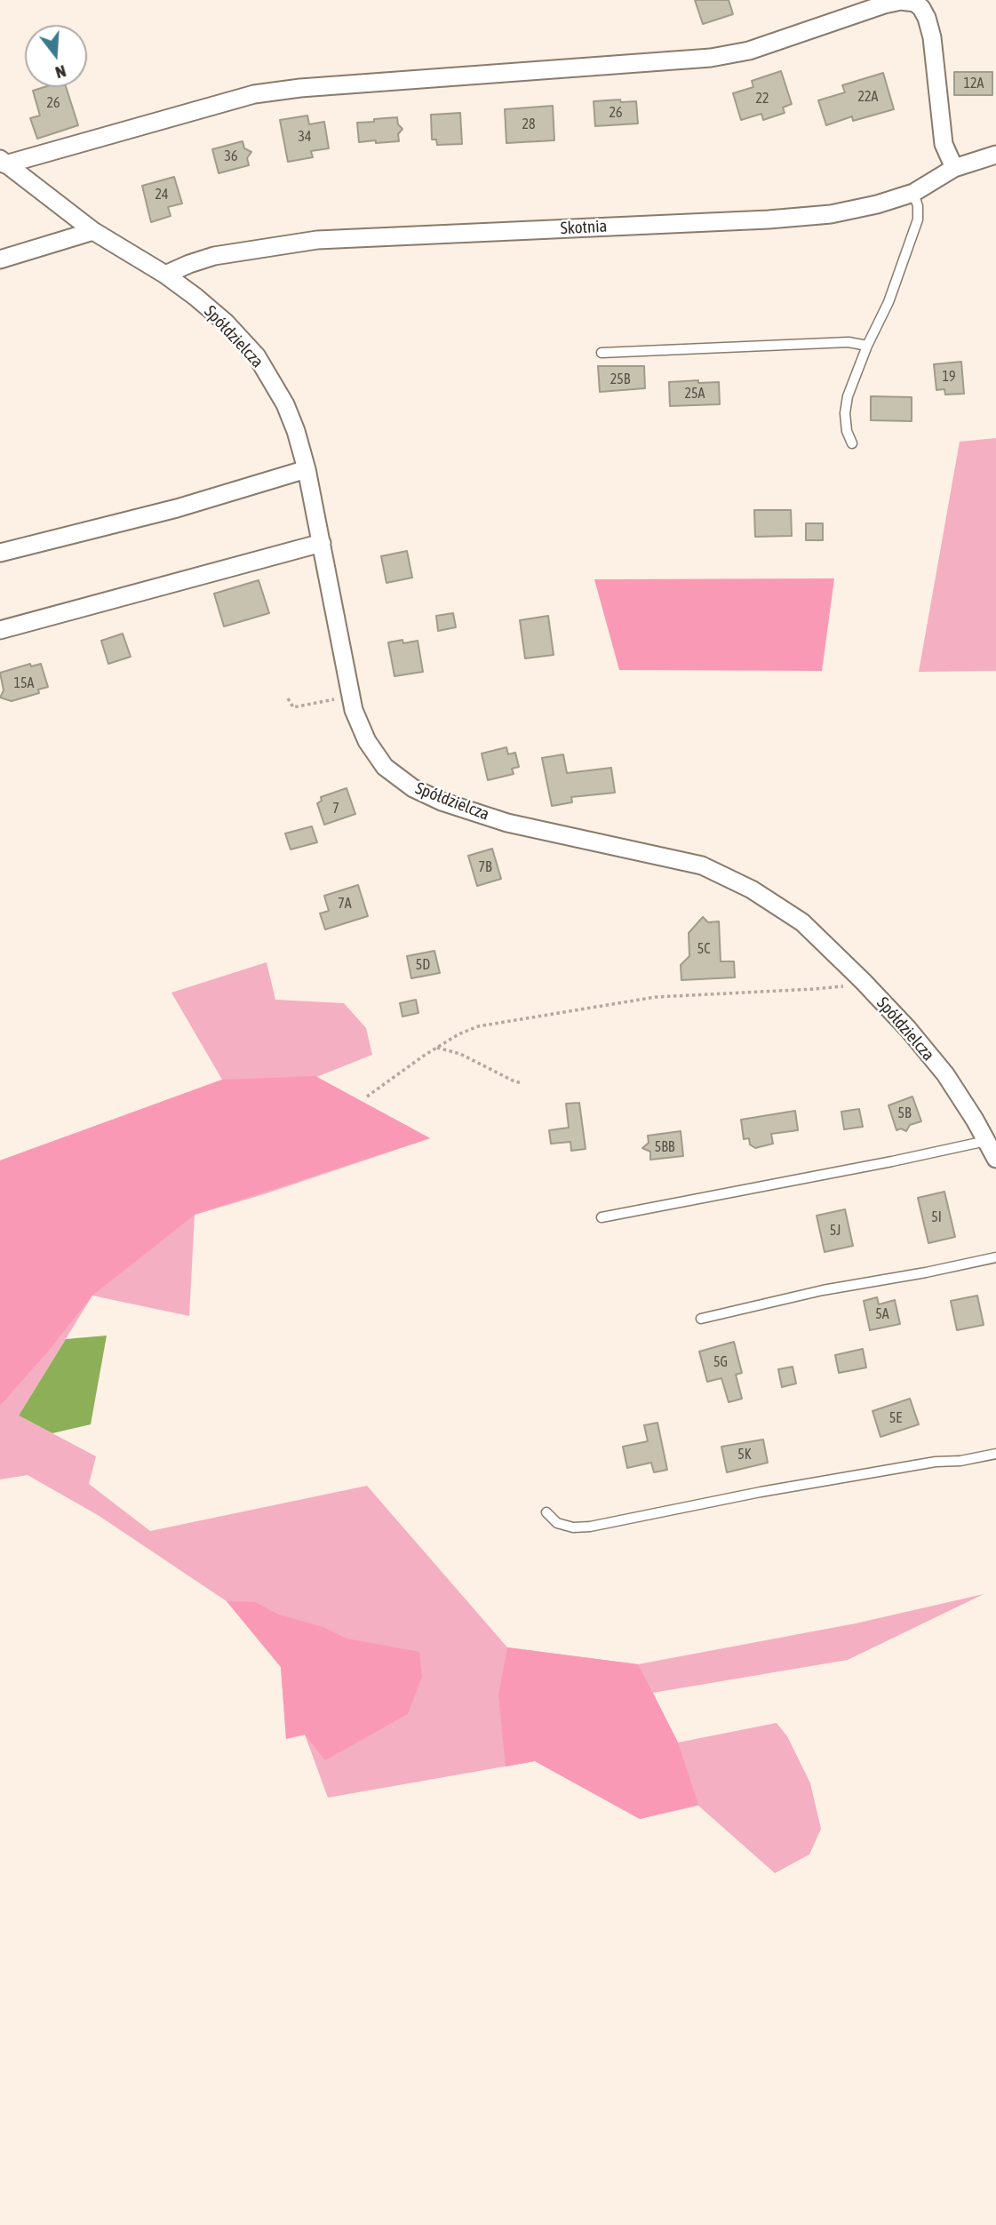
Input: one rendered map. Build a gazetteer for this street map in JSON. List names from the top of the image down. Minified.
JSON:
{"streets":{"street":["Skotnia","Spółdzielcza"]},"crossings":[["Skotnia","Spółdzielcza"]],"house_numbers":["12A","22A","22","26","26","28","34","36","24","19","25B","25A","15A","7","7B","7A","5C","5D","5B","5BB","5I","5J","5A","5G","5E","5K"],"north":"bottom"}
